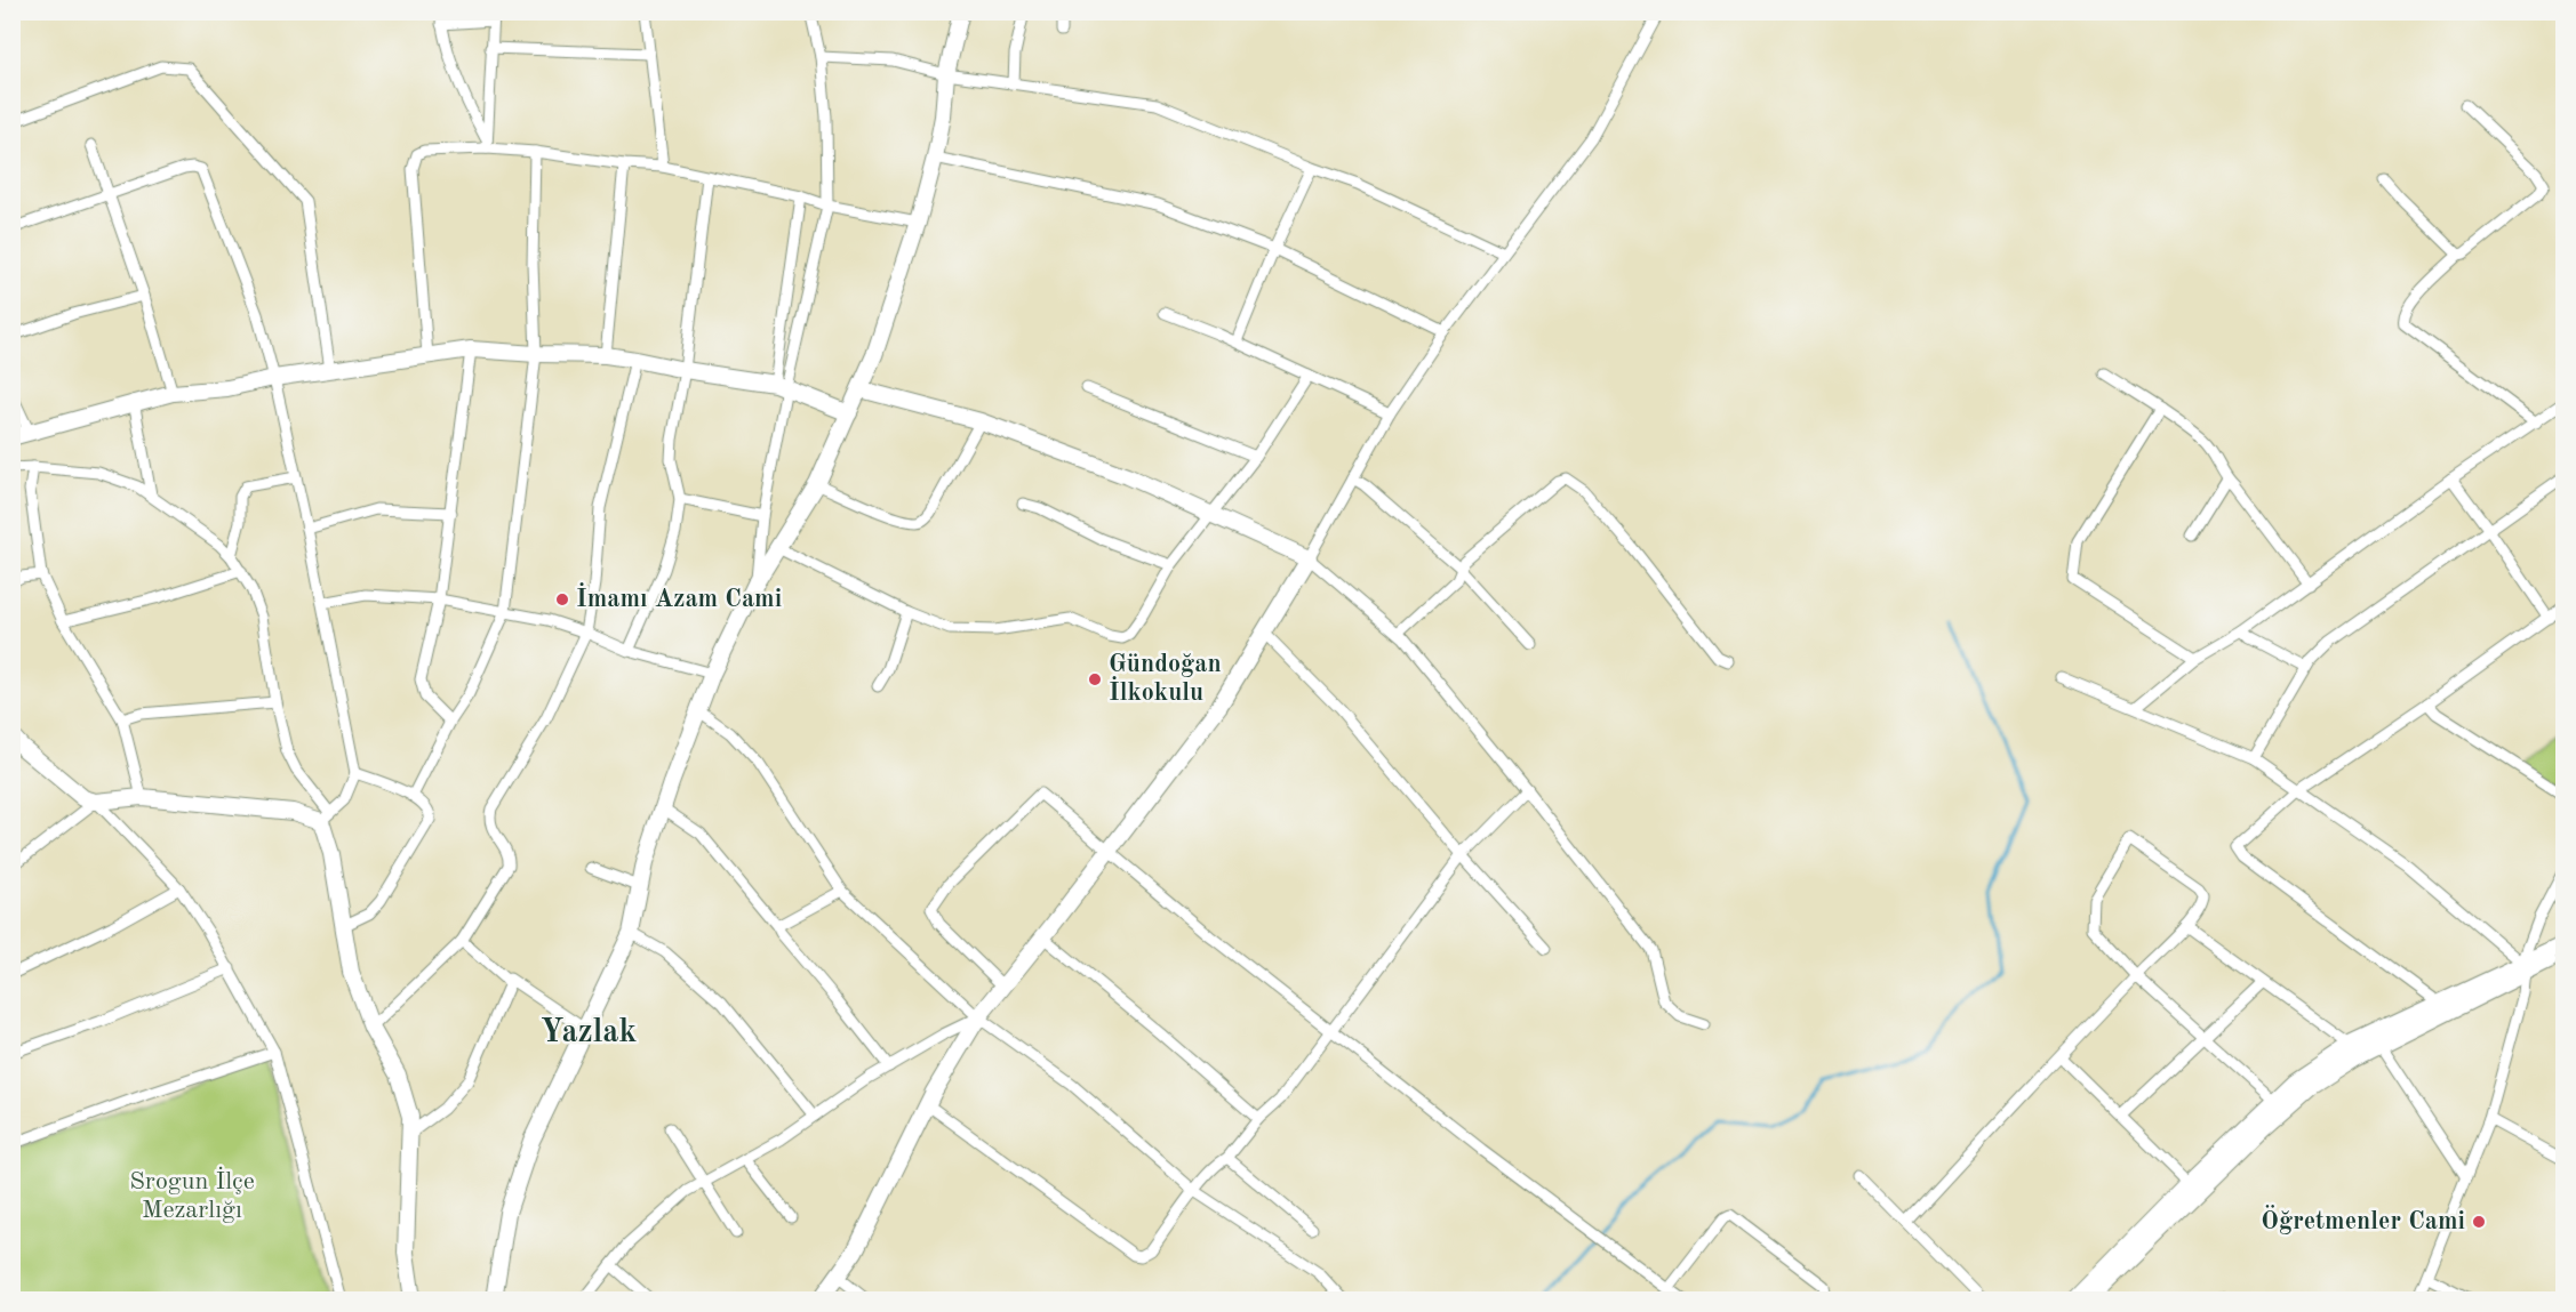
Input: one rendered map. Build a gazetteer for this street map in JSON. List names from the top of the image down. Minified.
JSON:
{"districts":["Yazlak"],"parks":["Srogun İlçe Mezarlığı"],"places":["İmamı Azam Cami","Gündoğan İlkokulu","Öğretmenler Cami"]}
